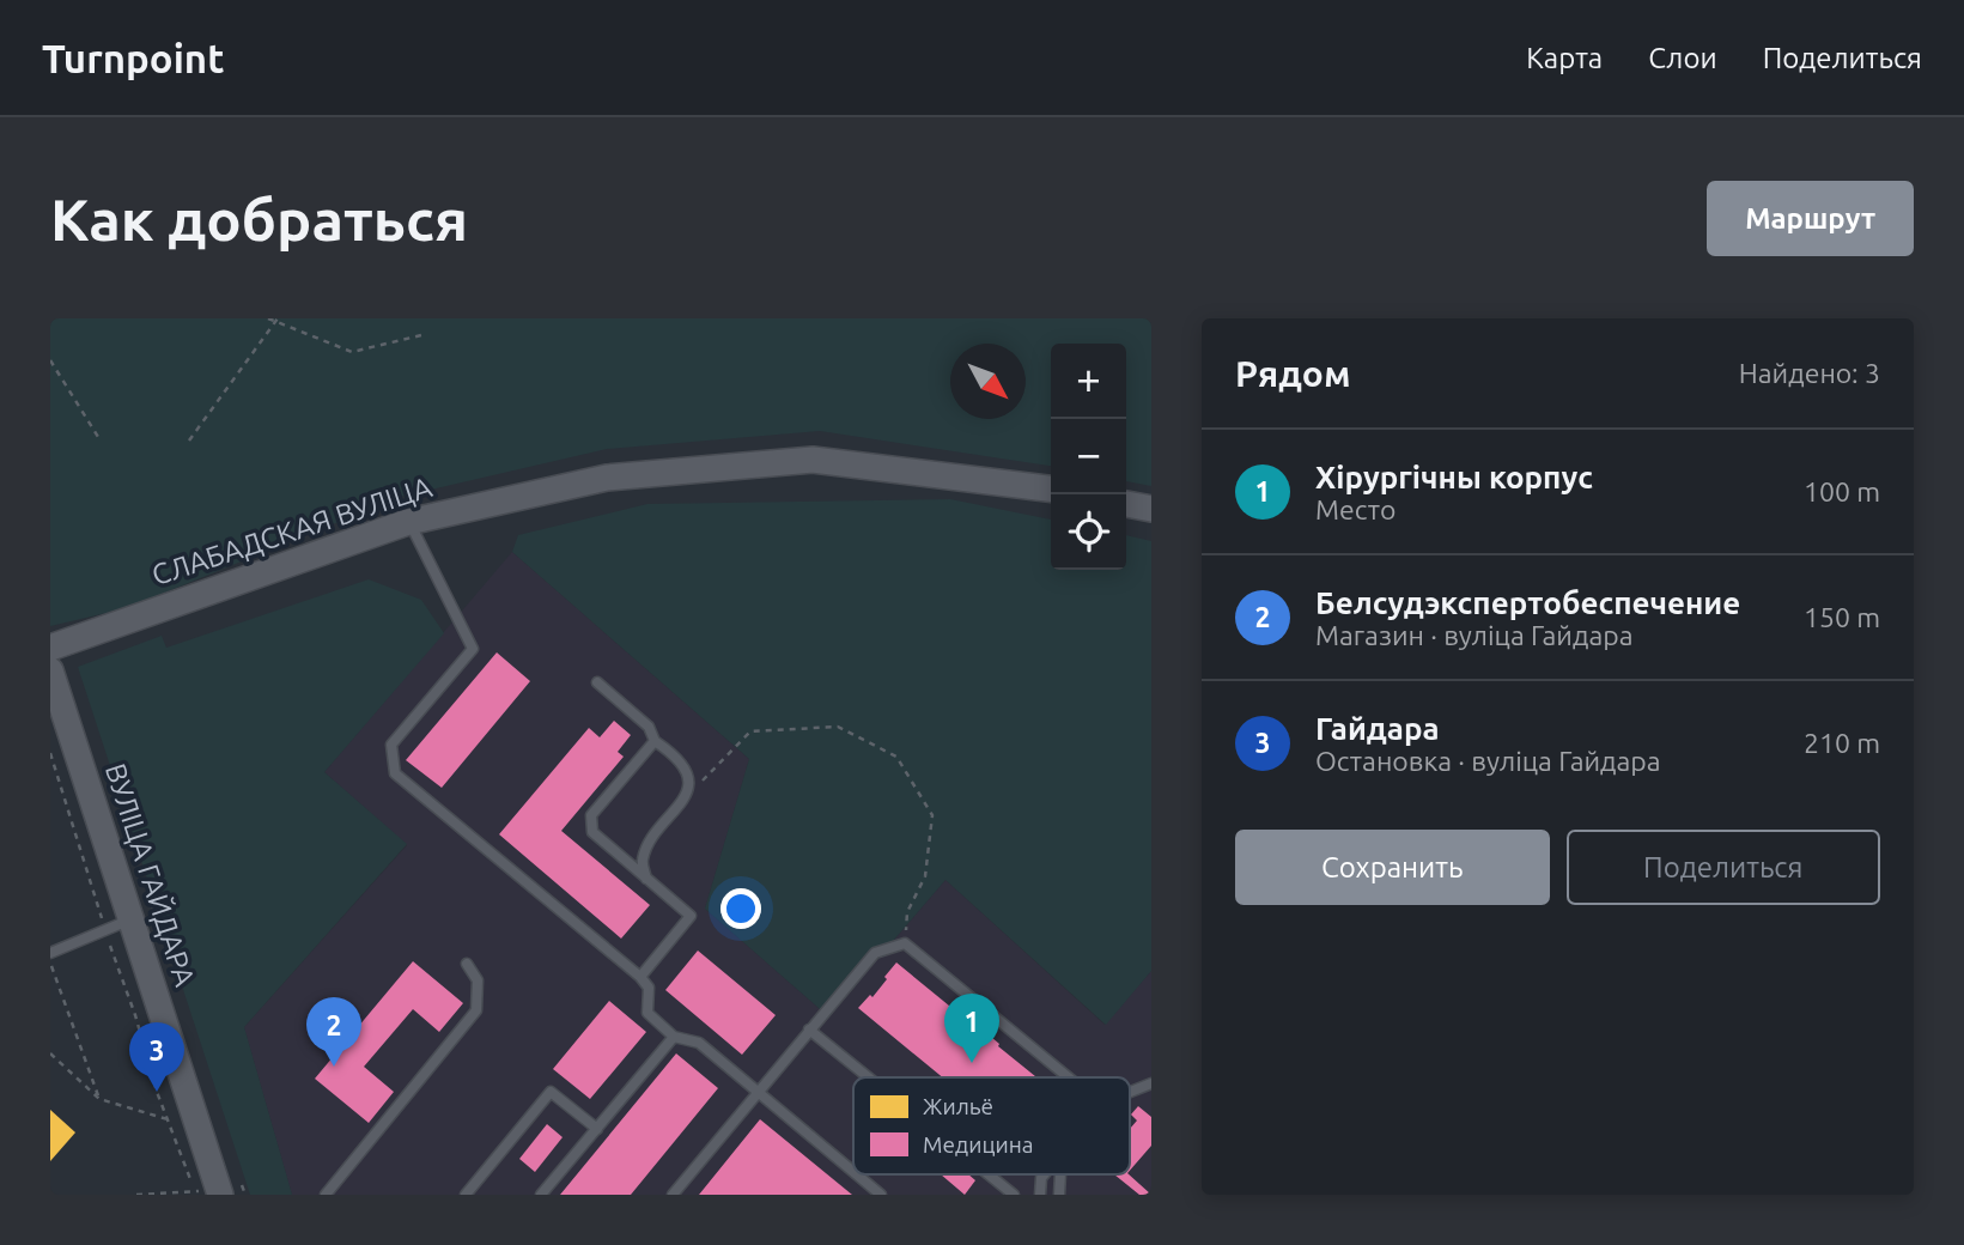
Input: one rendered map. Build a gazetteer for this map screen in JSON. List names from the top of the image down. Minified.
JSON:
{"streets":{"street":["СЛАБАДСКАЯ ВУЛІЦА","ВУЛІЦА ГАЙДАРА"]},"legend":["Жильё","Медицина"],"north":"bottom right","page":{"header":"Turnpoint","nav":["Карта","Слои","Поделиться"],"buttons":["Маршрут",["Сохранить","Поделиться"]],"title":"Как добраться","heading":["Рядом","Найдено: 3"],"map_buttons":["+","−"],"list":[{"mark":"1","name":"Хірургічны корпус","note":"Место","value":"100 m"},{"mark":"2","name":"Белсудэкспертобеспечение","note":"Магазин · вуліца Гайдара","value":"150 m"},{"mark":"3","name":"Гайдара","note":"Остановка · вуліца Гайдара","value":"210 m"}],"pins":["1","2","3"]}}
